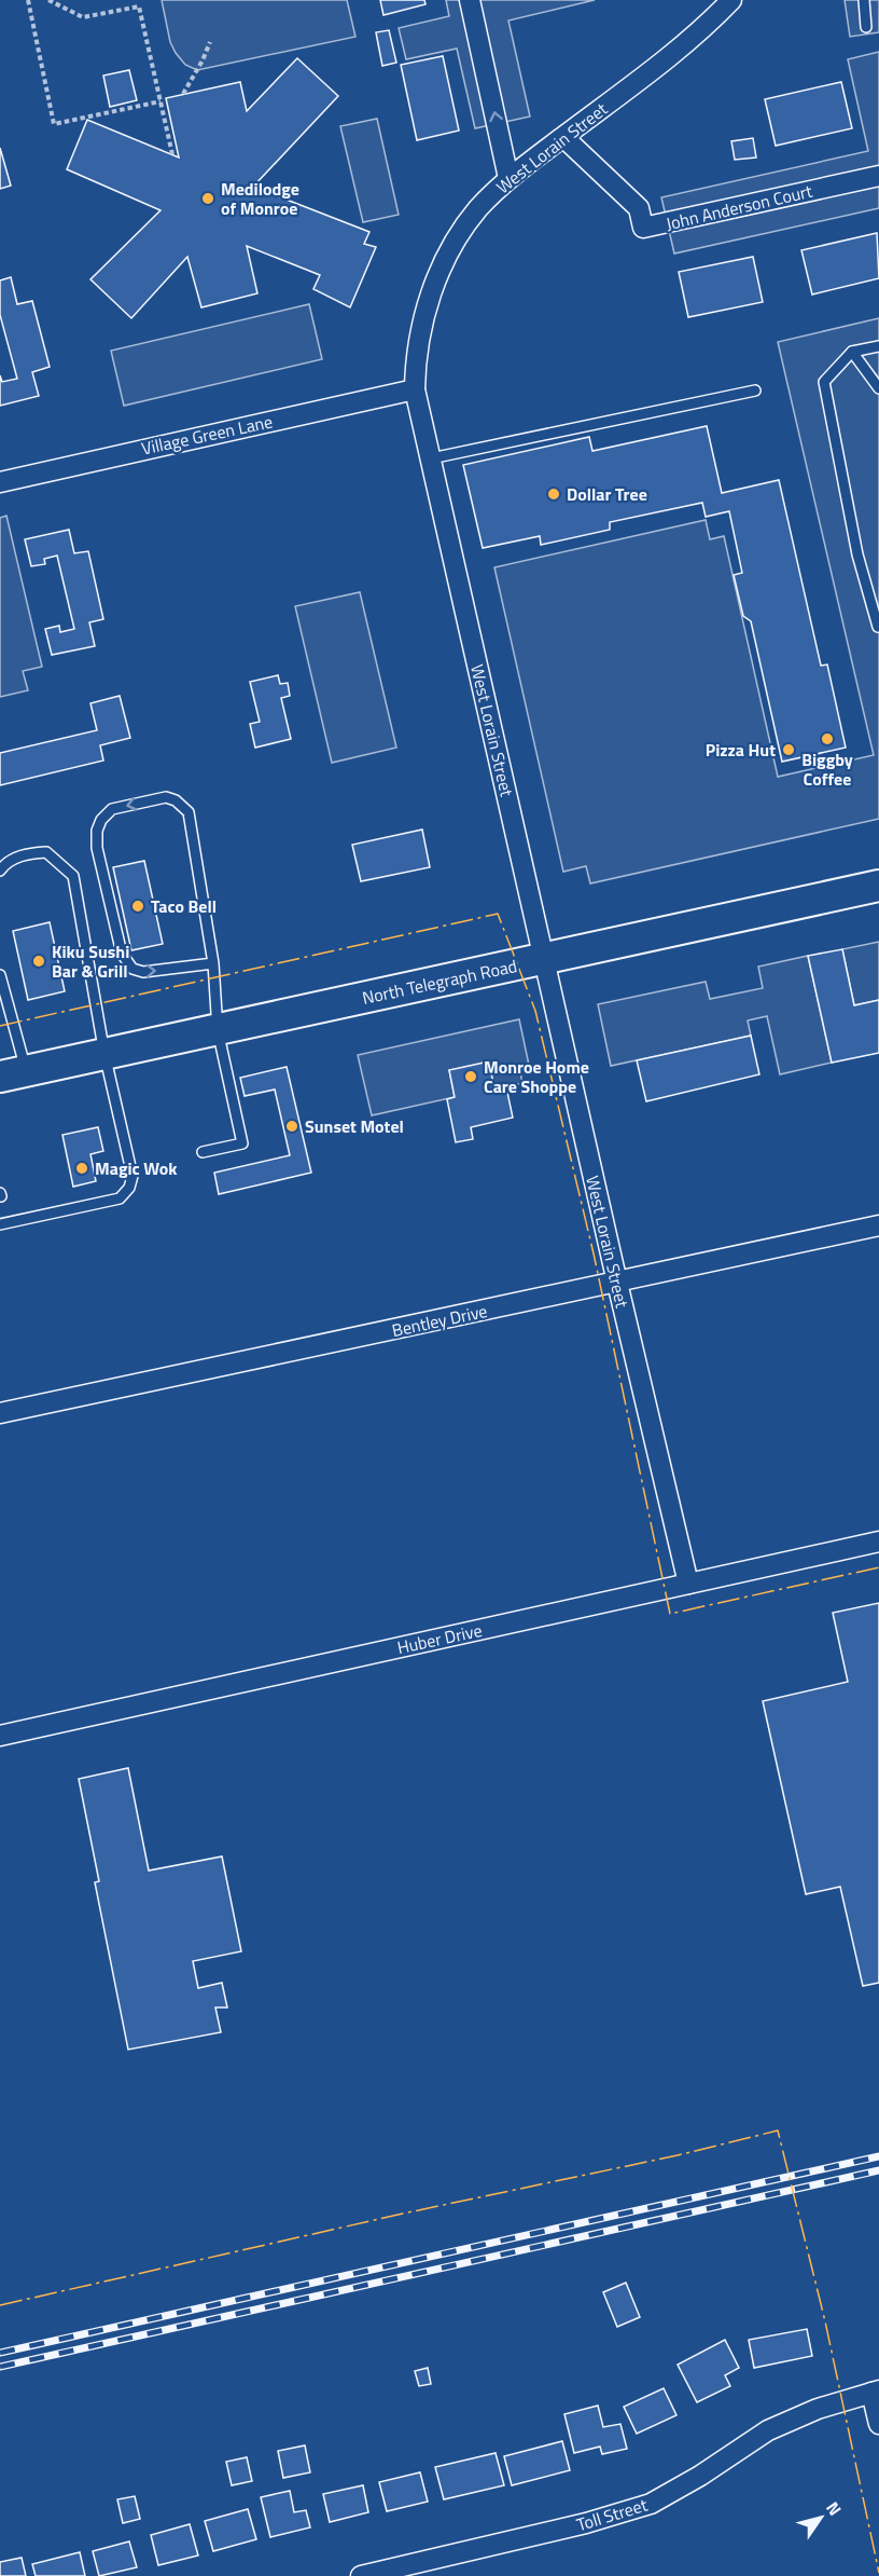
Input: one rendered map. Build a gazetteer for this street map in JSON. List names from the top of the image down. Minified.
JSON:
{"streets":{"main road":["North Telegraph Road"],"street":["West Lorain Street","John Anderson Court","Village Green Lane","Bentley Drive","Huber Drive","Toll Street"]},"crossings":[["West Lorain Street","John Anderson Court"],["West Lorain Street","Village Green Lane"],["West Lorain Street","North Telegraph Road"],["West Lorain Street","Bentley Drive"],["West Lorain Street","Huber Drive"]],"places":["Medilodge of Monroe","Dollar Tree","Biggby Coffee","Pizza Hut","Taco Bell","Kiku Sushi Bar & Grill","Monroe Home Care Shoppe","Sunset Motel","Magic Wok"],"north":"top right"}
